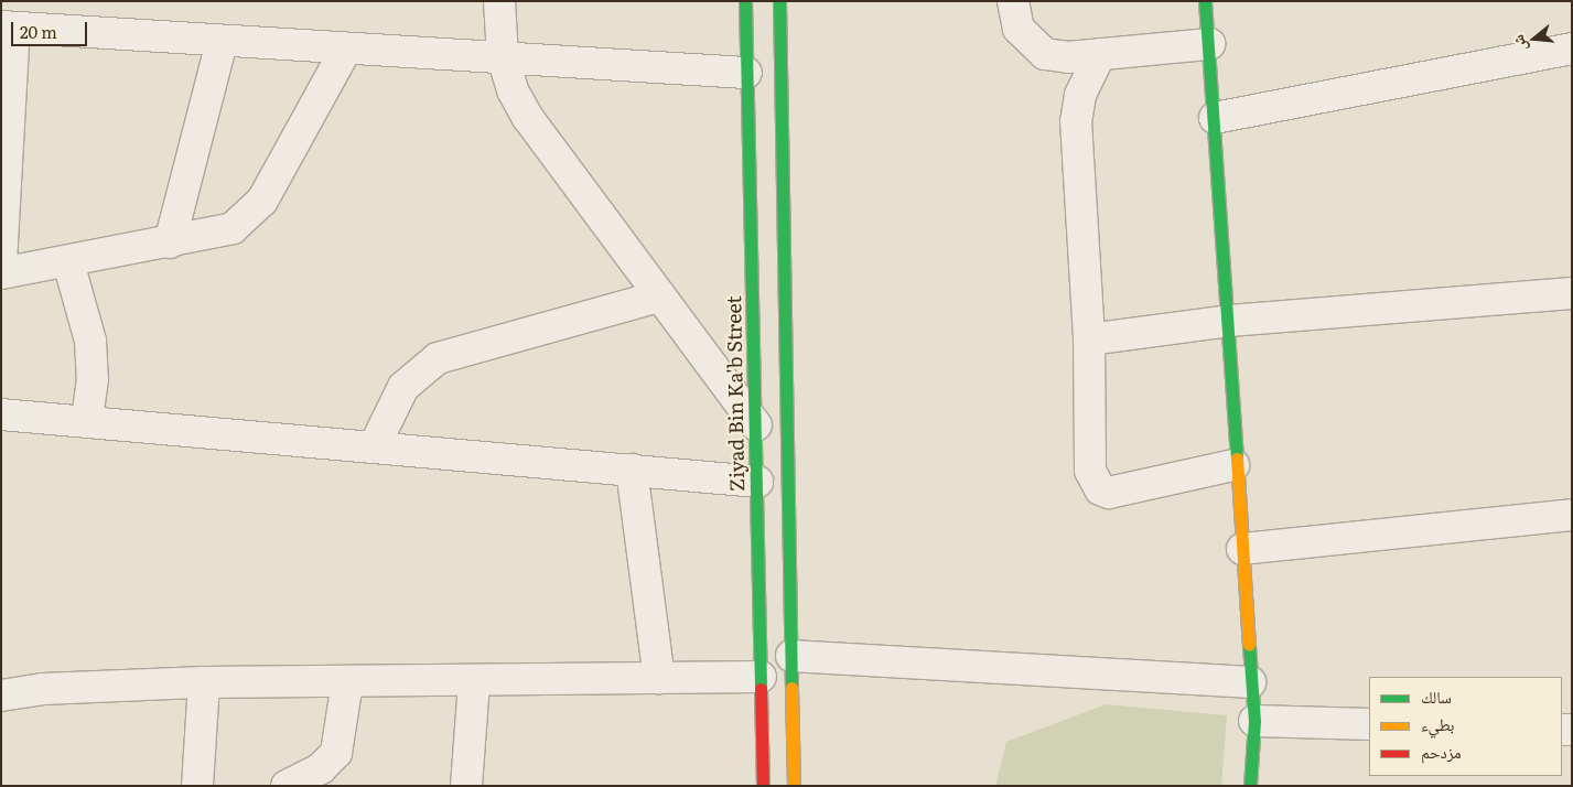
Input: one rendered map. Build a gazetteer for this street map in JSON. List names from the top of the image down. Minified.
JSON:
{"streets":{"main road":["Ziyad Bin Ka'b Street"]},"legend":["سالك","بطيء","مزدحم"],"scale_bar":"20 m","north":"left"}
